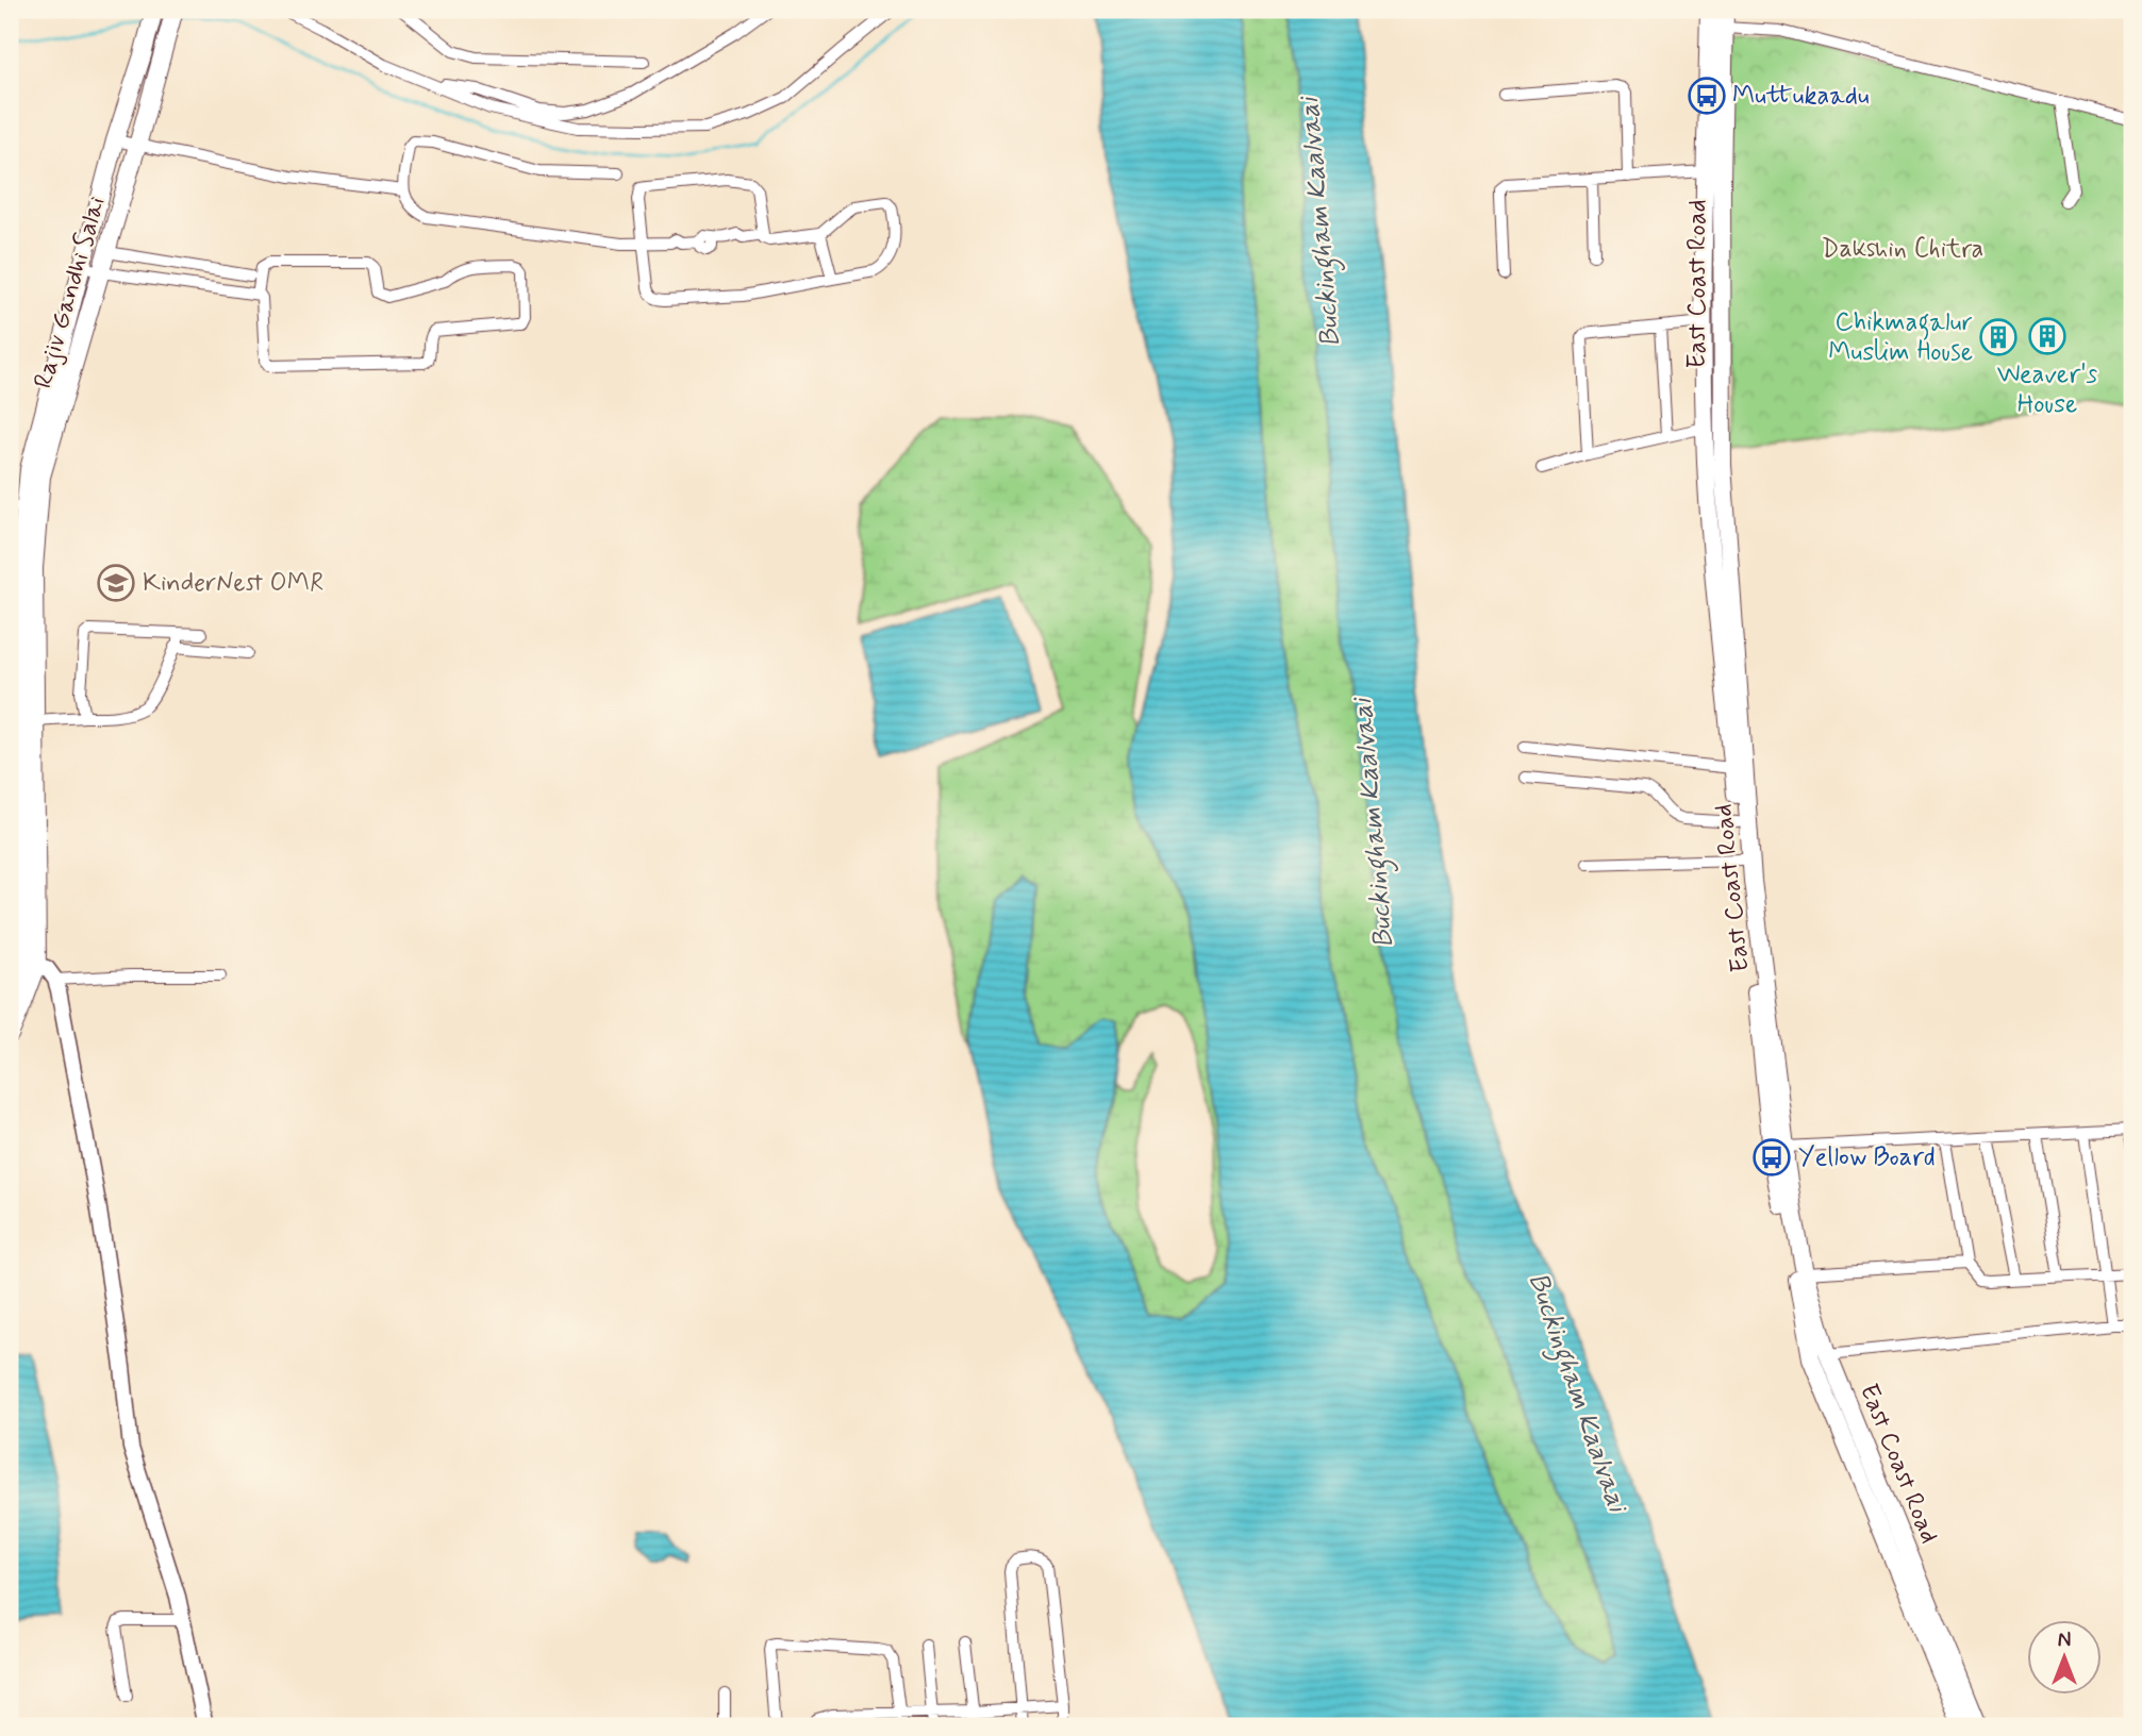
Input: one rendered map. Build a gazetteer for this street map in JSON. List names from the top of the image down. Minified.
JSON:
{"streets":{"main road":["East Coast Road","Rajiv Gandhi Salai"]},"water":["Buckingham Kaalvaai"],"parks":["Dakshin Chitra"],"places":{"bus stop":["Muttukaadu","Yellow Board"],"building":["Weaver's House","Chikmagalur Muslim House"],"school or university":["KinderNest OMR"]},"north":"top"}
